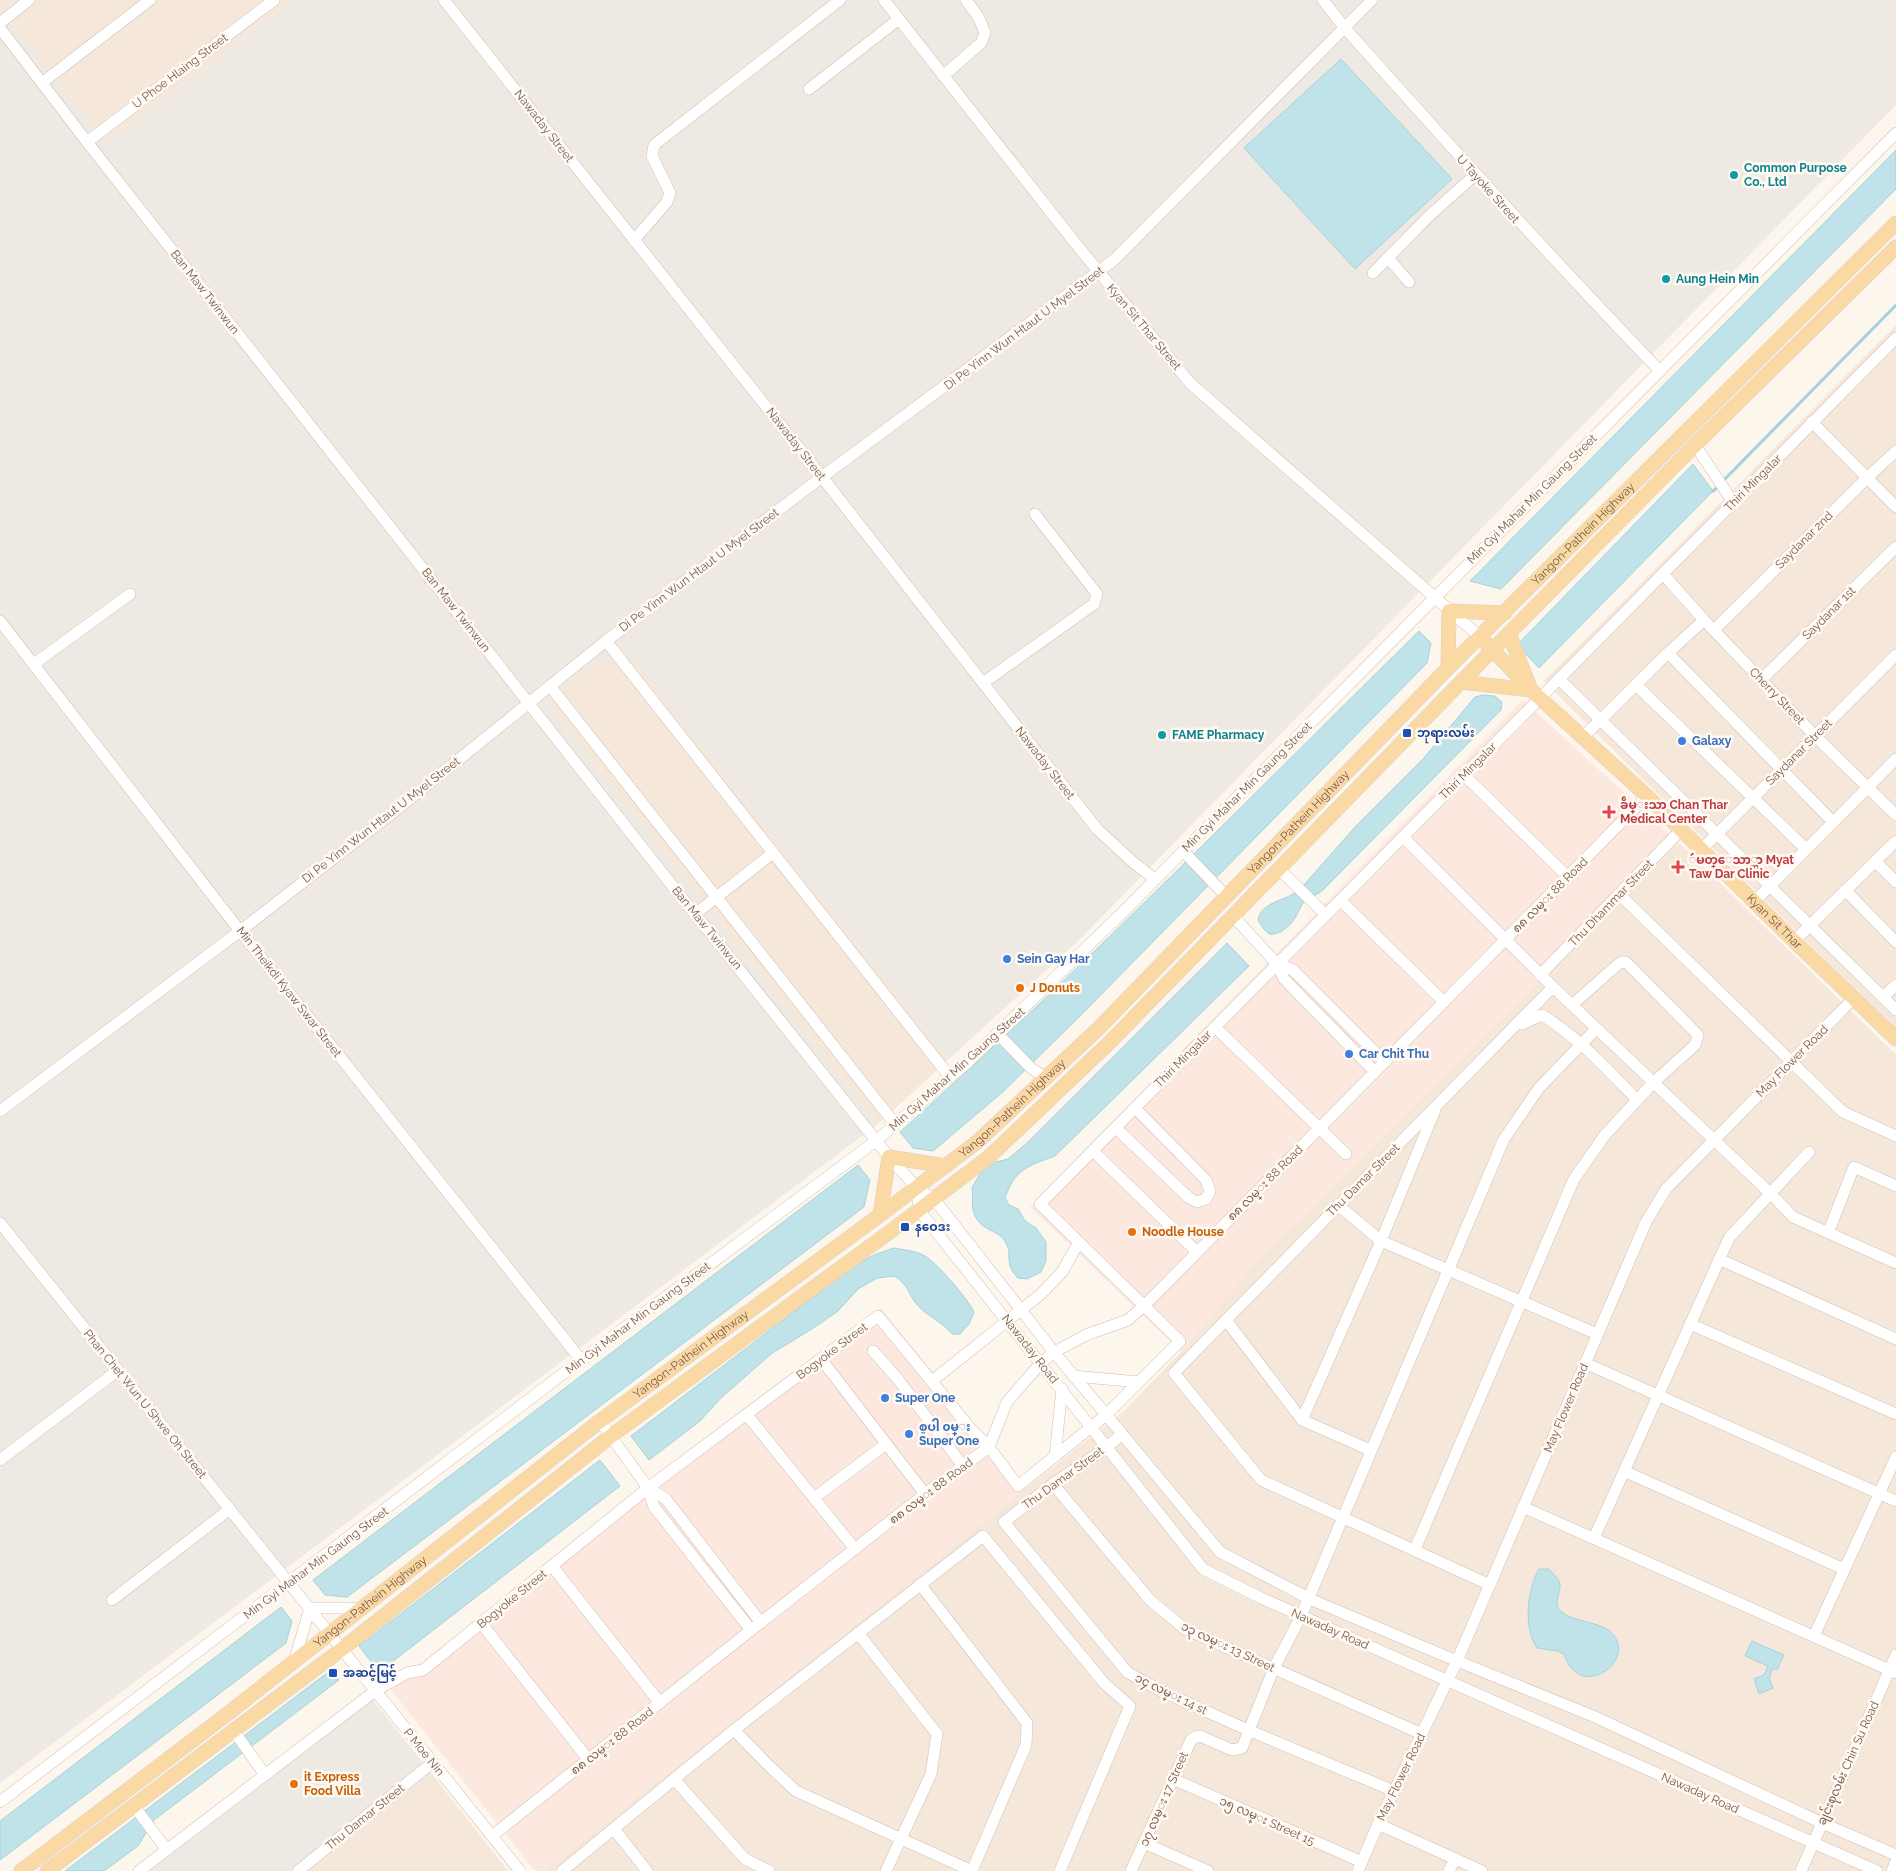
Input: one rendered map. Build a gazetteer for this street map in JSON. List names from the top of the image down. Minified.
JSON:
{"streets":{"main road":["Yangon-Pathein Highway","Kyan Sit Thar"],"street":["U Phoe Hlaing Street","Nawaday Street","U Tayoke Street","Ban Maw Twinwun","Kyan Sit Thar Street","Di Pe Yinn Wun Htaut U Myel Street","Thiri Mingalar","Min Gyi Mahar Min Gaung Street","Saydanar 2nd","Saydanar 1st","Cherry Street","Saydanar Street","၈၈ လမ္း 88 Road","Thu Dhammar Street","Min Theikdi Kyaw Swar Street","May Flower Road","Thu Damar Street","Nawaday Road","Bogyoke Street","Phan Chet Wun U Shwe Oh Street","၁၃ လမ္း 13 Street","၁၄ လမ္း 14 st","P Moe Nin","ချင်းစုလမ်း Chin Su Road","၁၇ လမ္း 17 Street","၁၅ လမ္း Street 15"]},"crossings":[["U Phoe Hlaing Street","Ban Maw Twinwun"],["Nawaday Street","Di Pe Yinn Wun Htaut U Myel Street"],["Nawaday Street","Min Gyi Mahar Min Gaung Street"],["U Tayoke Street","Di Pe Yinn Wun Htaut U Myel Street"],["U Tayoke Street","Min Gyi Mahar Min Gaung Street"],["Ban Maw Twinwun","Di Pe Yinn Wun Htaut U Myel Street"],["Ban Maw Twinwun","Min Gyi Mahar Min Gaung Street"],["Ban Maw Twinwun","Yangon-Pathein Highway"],["Ban Maw Twinwun","Nawaday Road"],["Kyan Sit Thar Street","Di Pe Yinn Wun Htaut U Myel Street"],["Kyan Sit Thar Street","Min Gyi Mahar Min Gaung Street"],["Kyan Sit Thar Street","Yangon-Pathein Highway"],["Kyan Sit Thar Street","Kyan Sit Thar"],["Di Pe Yinn Wun Htaut U Myel Street","Min Theikdi Kyaw Swar Street"],["Thiri Mingalar","Cherry Street"],["Thiri Mingalar","Kyan Sit Thar"],["Min Gyi Mahar Min Gaung Street","Min Theikdi Kyaw Swar Street"],["Min Gyi Mahar Min Gaung Street","Phan Chet Wun U Shwe Oh Street"],["Yangon-Pathein Highway","Kyan Sit Thar"],["Yangon-Pathein Highway","Nawaday Road"],["Yangon-Pathein Highway","P Moe Nin"],["Saydanar 2nd","Cherry Street"],["Saydanar 1st","Cherry Street"],["Cherry Street","Saydanar Street"],["Saydanar Street","Kyan Sit Thar"],["၈၈ လမ္း 88 Road","Kyan Sit Thar"],["၈၈ လမ္း 88 Road","Nawaday Road"],["၈၈ လမ္း 88 Road","P Moe Nin"],["Thu Dhammar Street","Kyan Sit Thar"],["Kyan Sit Thar","May Flower Road"],["May Flower Road","Nawaday Road"],["May Flower Road","၁၃ လမ္း 13 Street"],["May Flower Road","၁၄ လမ္း 14 st"],["May Flower Road","၁၅ လမ္း Street 15"],["Thu Damar Street","Nawaday Road"],["Thu Damar Street","၁၃ လမ္း 13 Street"],["Thu Damar Street","၁၄ လမ္း 14 st"],["Thu Damar Street","P Moe Nin"],["Nawaday Road","ချင်းစုလမ်း Chin Su Road"],["Bogyoke Street","P Moe Nin"],["Phan Chet Wun U Shwe Oh Street","P Moe Nin"],["၁၄ လမ္း 14 st","၁၇ လမ္း 17 Street"],["၁၇ လမ္း 17 Street","၁၅ လမ္း Street 15"]],"places":{"other":["Common Purpose Co., Ltd","Aung Hein Min","FAME Pharmacy","Galaxy","Sein Gay Har","J Donuts","Car Chit Thu","Noodle House","Super One","စူပါ ၀မ္း Super One","it Express Food Villa"],"transit":["ဘုရားလမ်း","နဝေဒး","အဆင့်မြင့်"],"health":["ခဵမ္းသာ Chan Thar Medical Center","ဴမတ္ေသာ္တာ Myat Taw Dar Clinic"]}}
